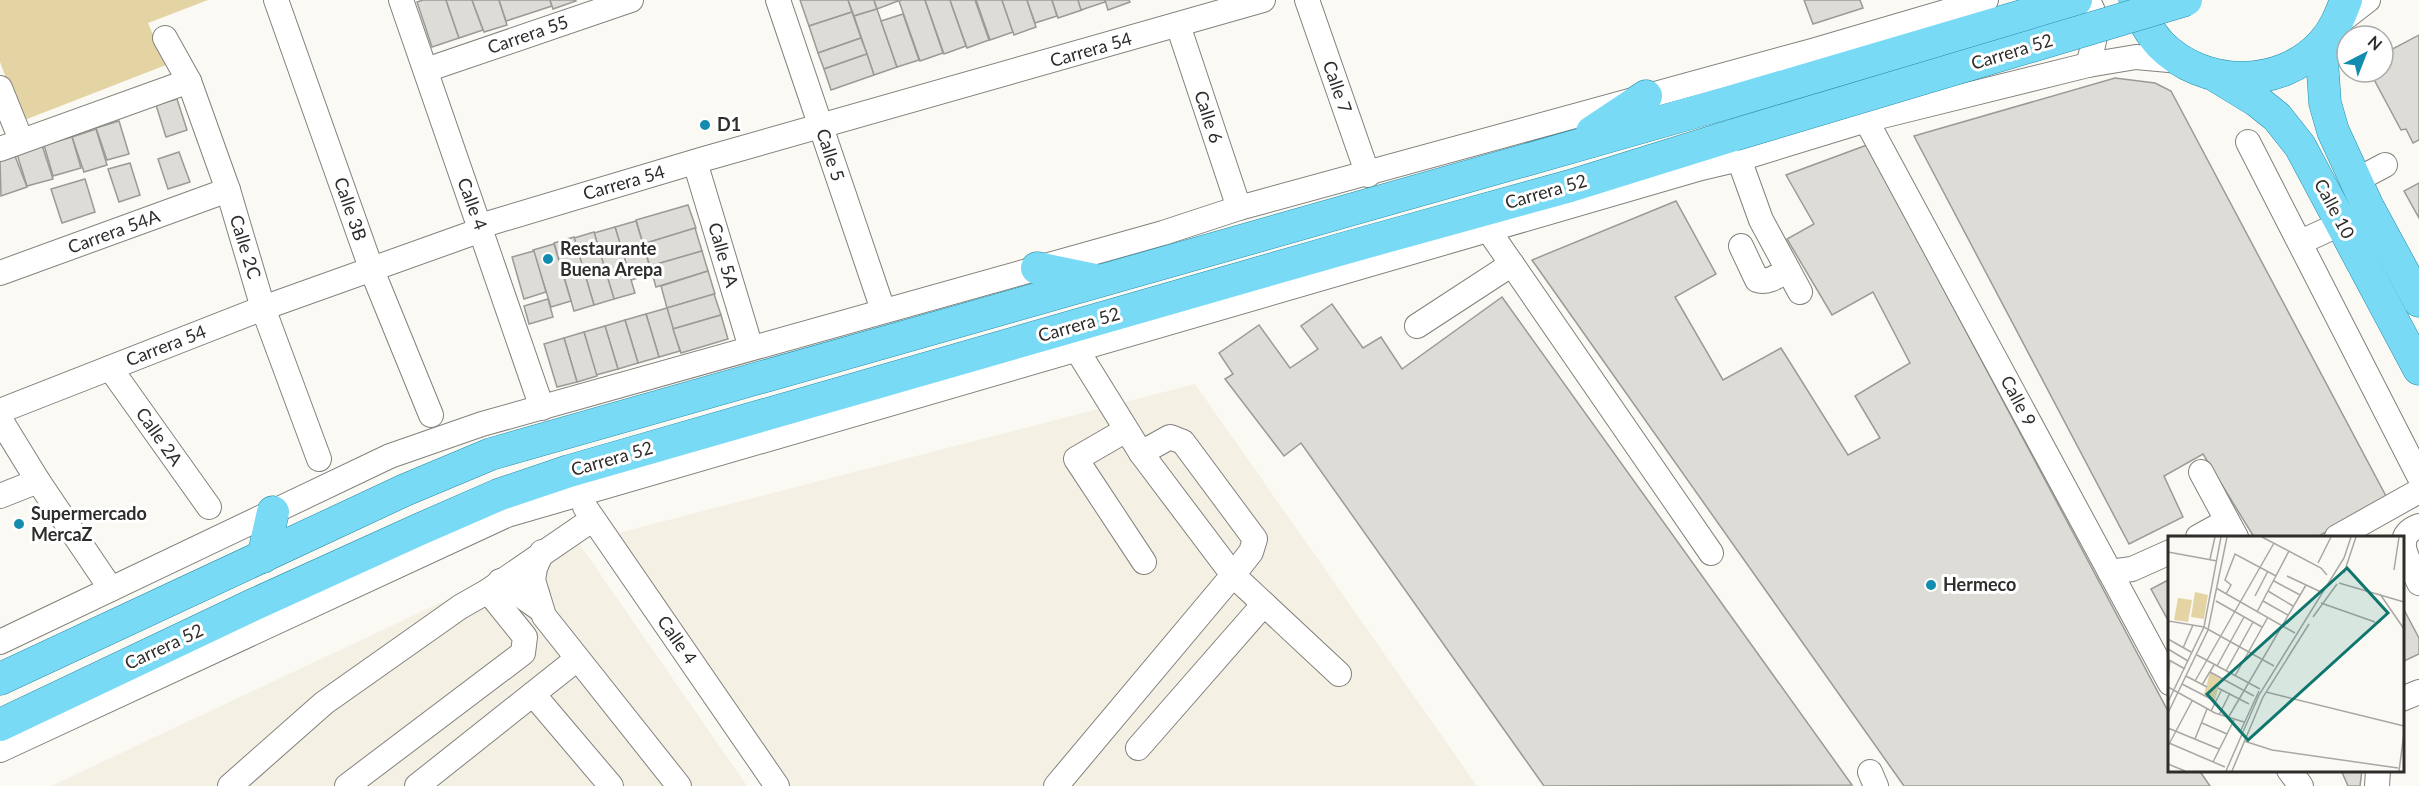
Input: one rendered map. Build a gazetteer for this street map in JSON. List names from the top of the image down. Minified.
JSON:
{"streets":{"main road":["Carrera 52","Calle 10"],"street":["Carrera 55","Carrera 54","Calle 7","Calle 6","Calle 5","Calle 4","Calle 3B","Carrera 54A","Calle 2C","Calle 5A","Calle 9","Calle 2A"]},"crossings":[["Carrera 55","Calle 4"],["Carrera 54","Calle 6"],["Carrera 54","Calle 5"],["Carrera 54","Calle 4"],["Carrera 54","Calle 3B"],["Carrera 54","Calle 2C"],["Carrera 54","Calle 5A"],["Carrera 54","Calle 2A"],["Carrera 52","Calle 4"],["Carrera 52","Calle 9"],["Carrera 54A","Calle 2C"]],"places":["D1","Restaurante Buena Arepa","Supermercado MercaZ","Hermeco"],"north":"top right"}
